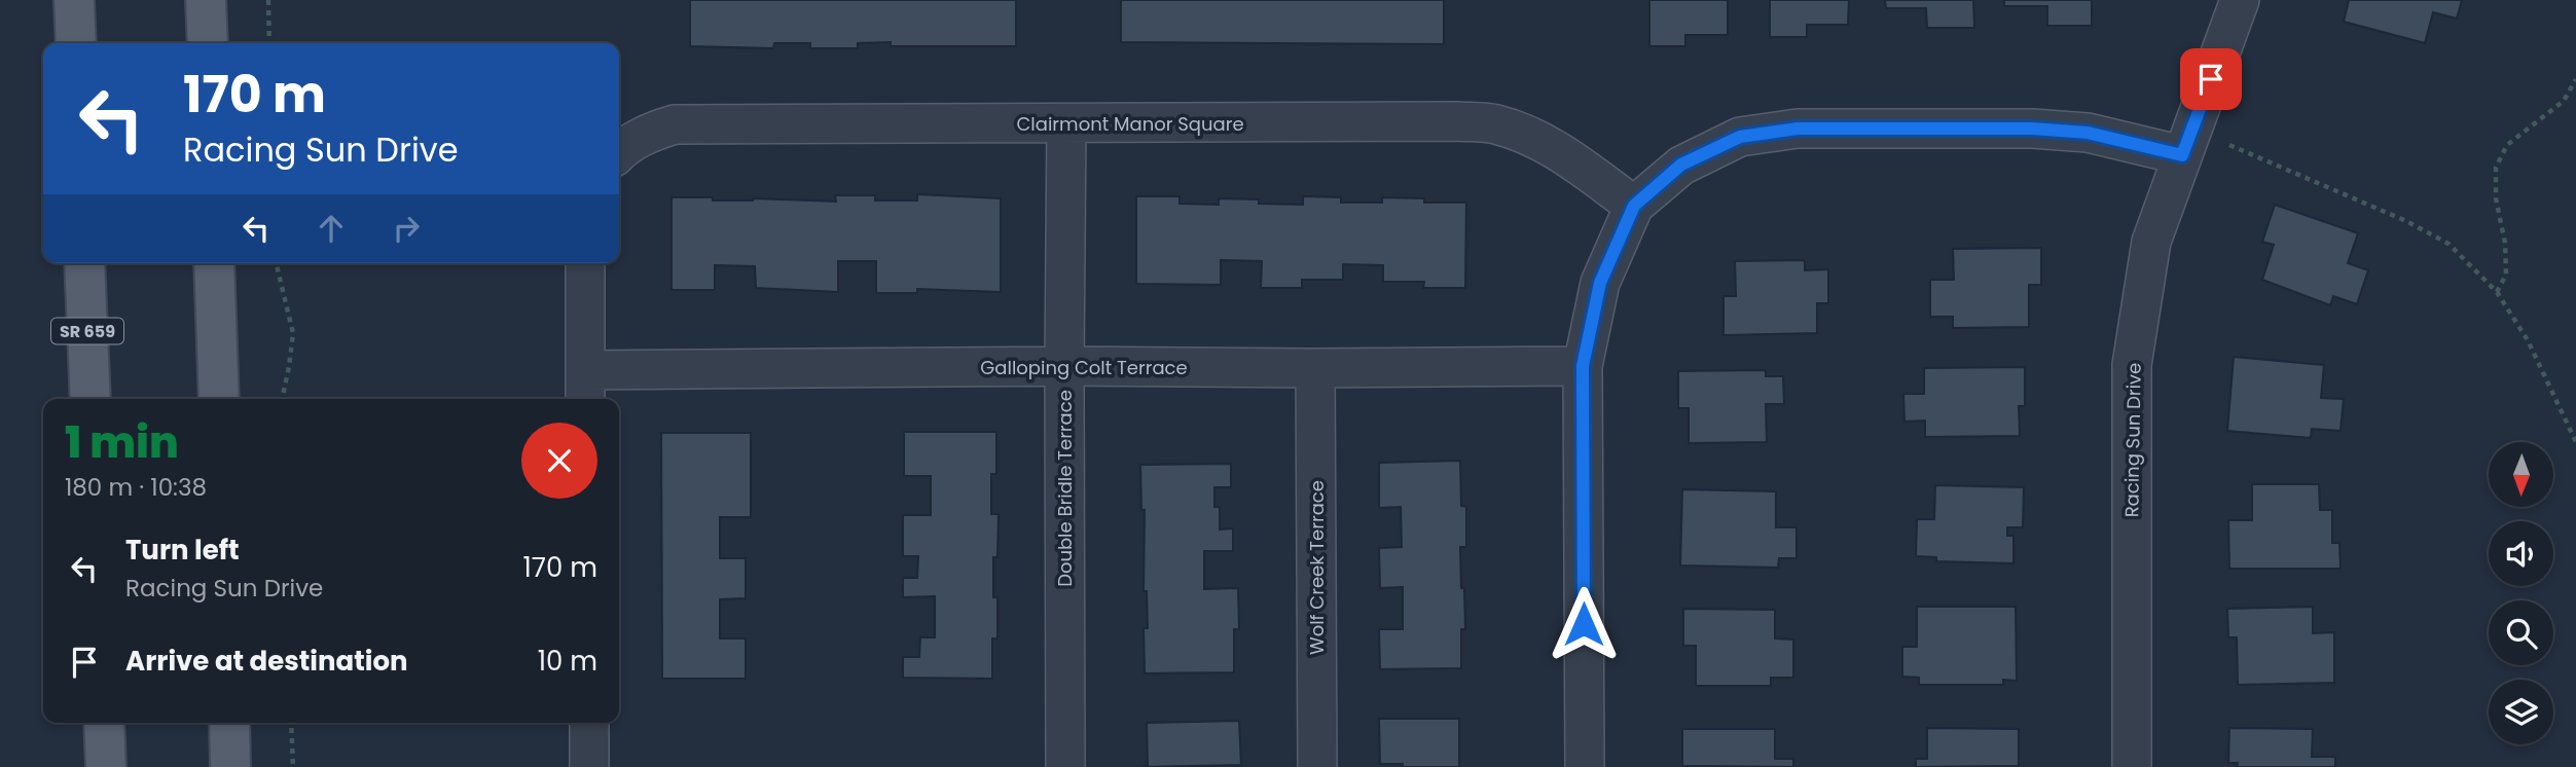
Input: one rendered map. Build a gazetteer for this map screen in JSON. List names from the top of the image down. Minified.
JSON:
{"streets":{"main road":["SR 659"],"street":["Clairmont Manor Square","Galloping Colt Terrace","Racing Sun Drive","Double Bridle Terrace","Wolf Creek Terrace"]},"crossings":[["Clairmont Manor Square","Double Bridle Terrace"],["Galloping Colt Terrace","Double Bridle Terrace"],["Galloping Colt Terrace","Wolf Creek Terrace"]],"north":"bottom","page":{"turn":["170 m","Racing Sun Drive"],"heading":["1 min","180 m · 10:38"],"list":[{"name":"Turn left","note":"Racing Sun Drive","value":"170 m"},{"name":"Arrive at destination","value":"10 m"}]}}
